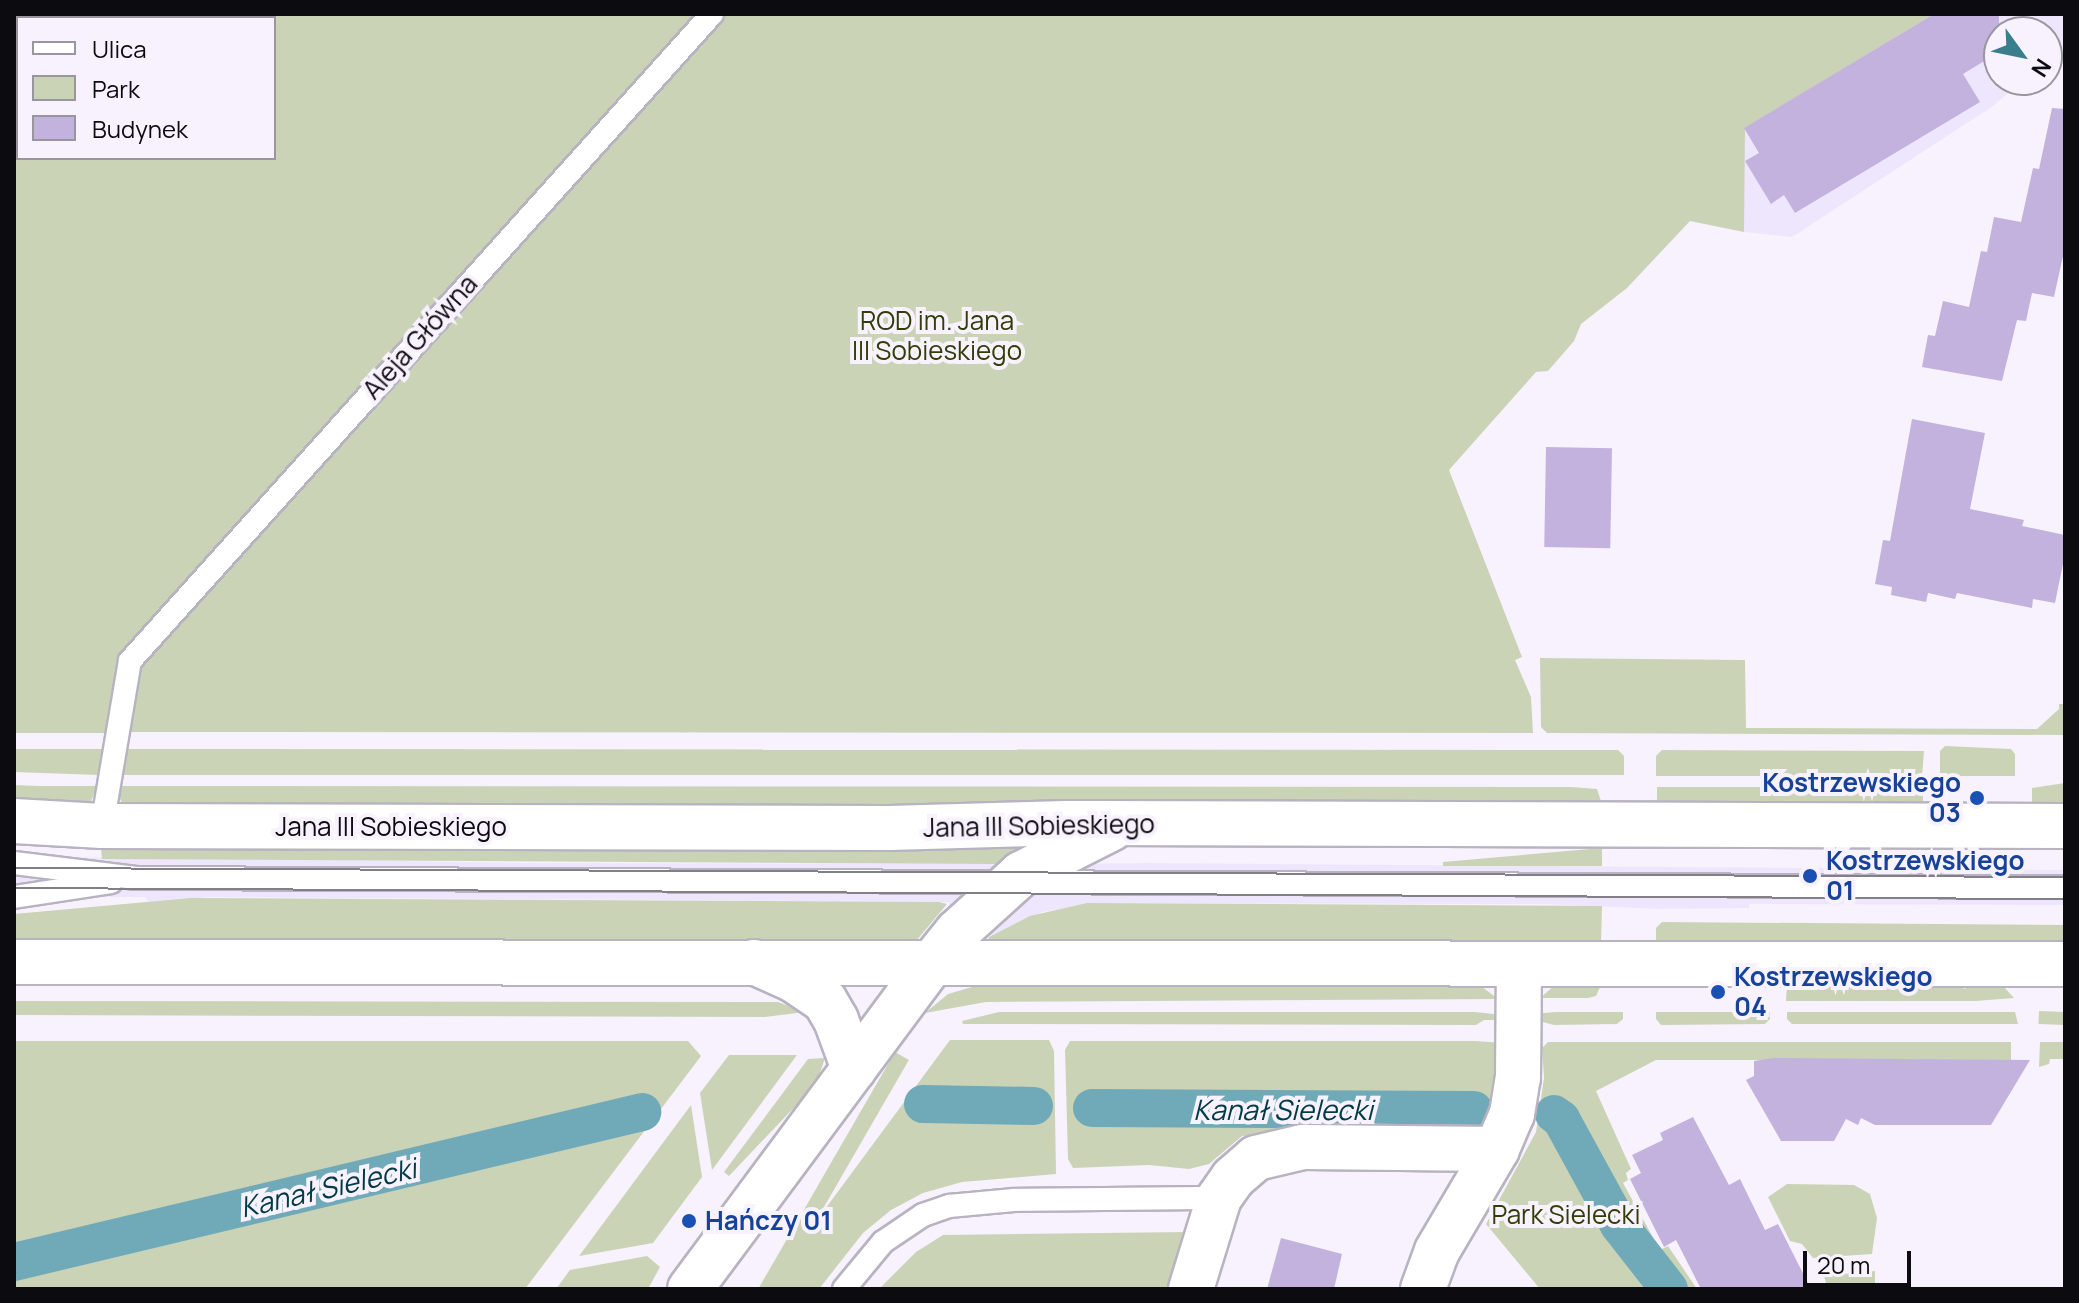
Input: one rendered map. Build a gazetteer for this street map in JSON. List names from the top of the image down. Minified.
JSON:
{"streets":{"main road":["Jana III Sobieskiego"],"lane":["Aleja Główna"]},"crossings":[["Aleja Główna","Jana III Sobieskiego"]],"water":["Kanał Sielecki"],"parks":["ROD im. Jana III Sobieskiego","Park Sielecki"],"places":["Kostrzewskiego 03","Kostrzewskiego 01","Kostrzewskiego 04","Hańczy 01"],"legend":["Ulica","Park","Budynek"],"scale_bar":"20 m","north":"bottom right"}
